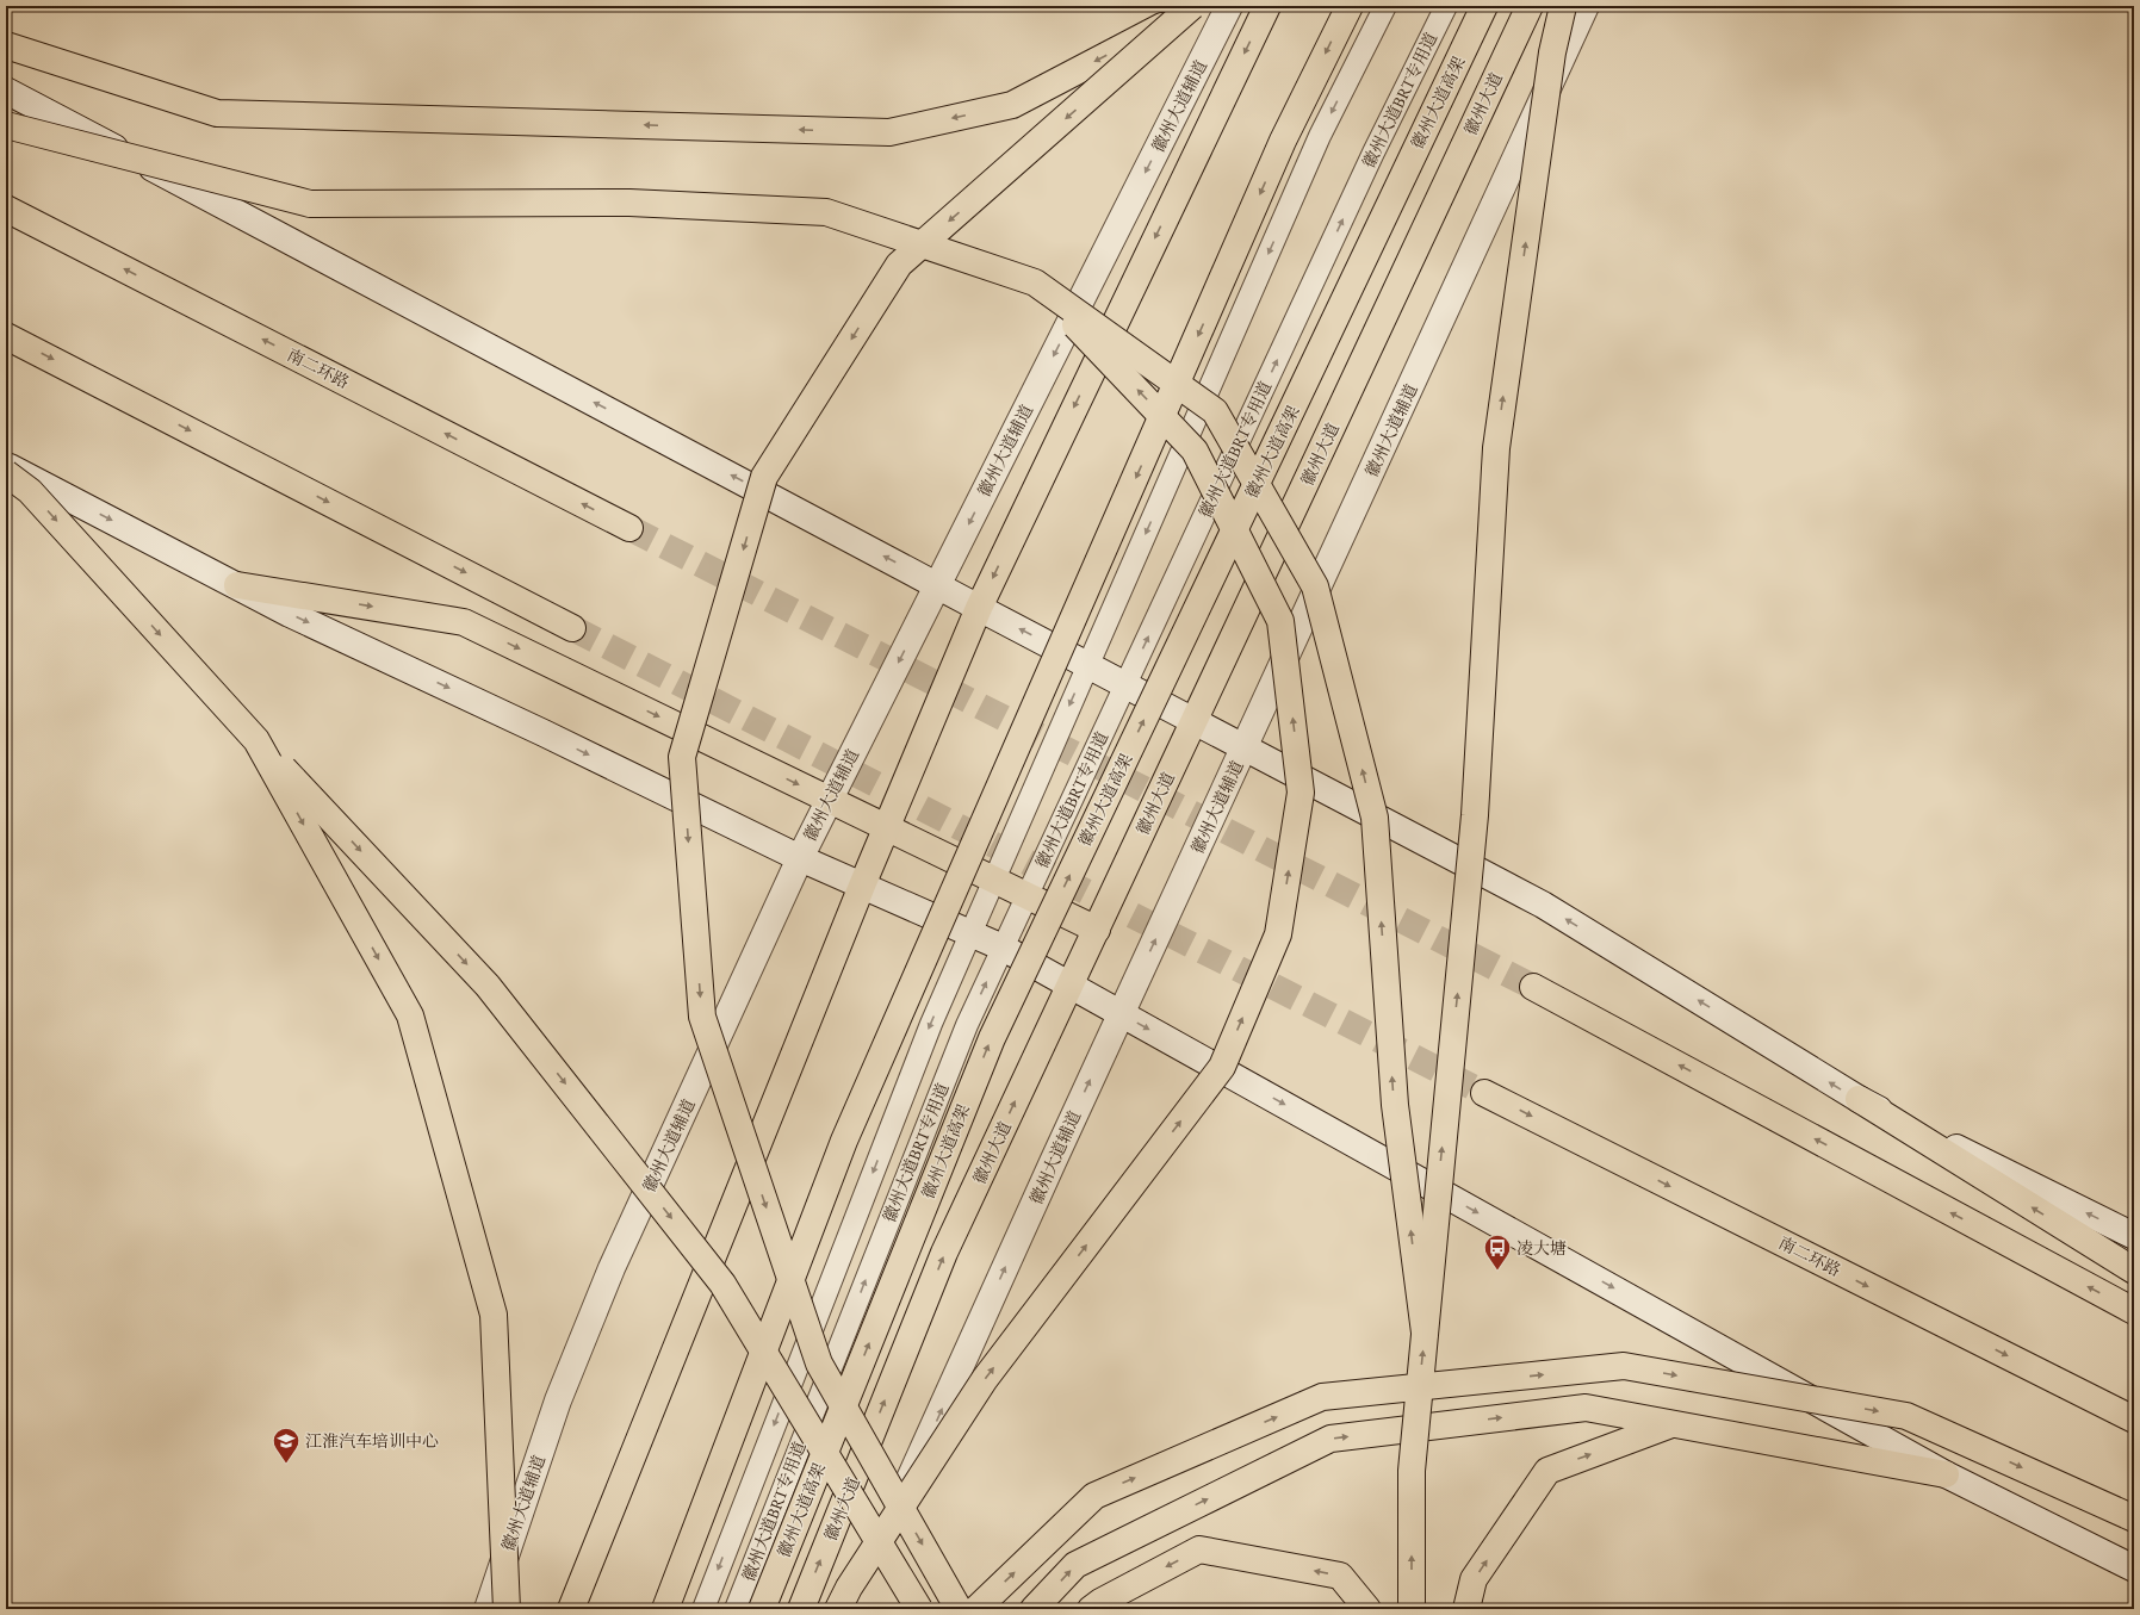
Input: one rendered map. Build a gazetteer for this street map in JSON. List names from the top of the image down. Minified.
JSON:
{"streets":{"main road":["徽州大道高架","徽州大道","徽州大道辅道","南二环路"],"lane":["徽州大道BRT专用道"]},"places":{"bus stop":["凌大塘"],"school or university":["江淮汽车培训中心"]}}
